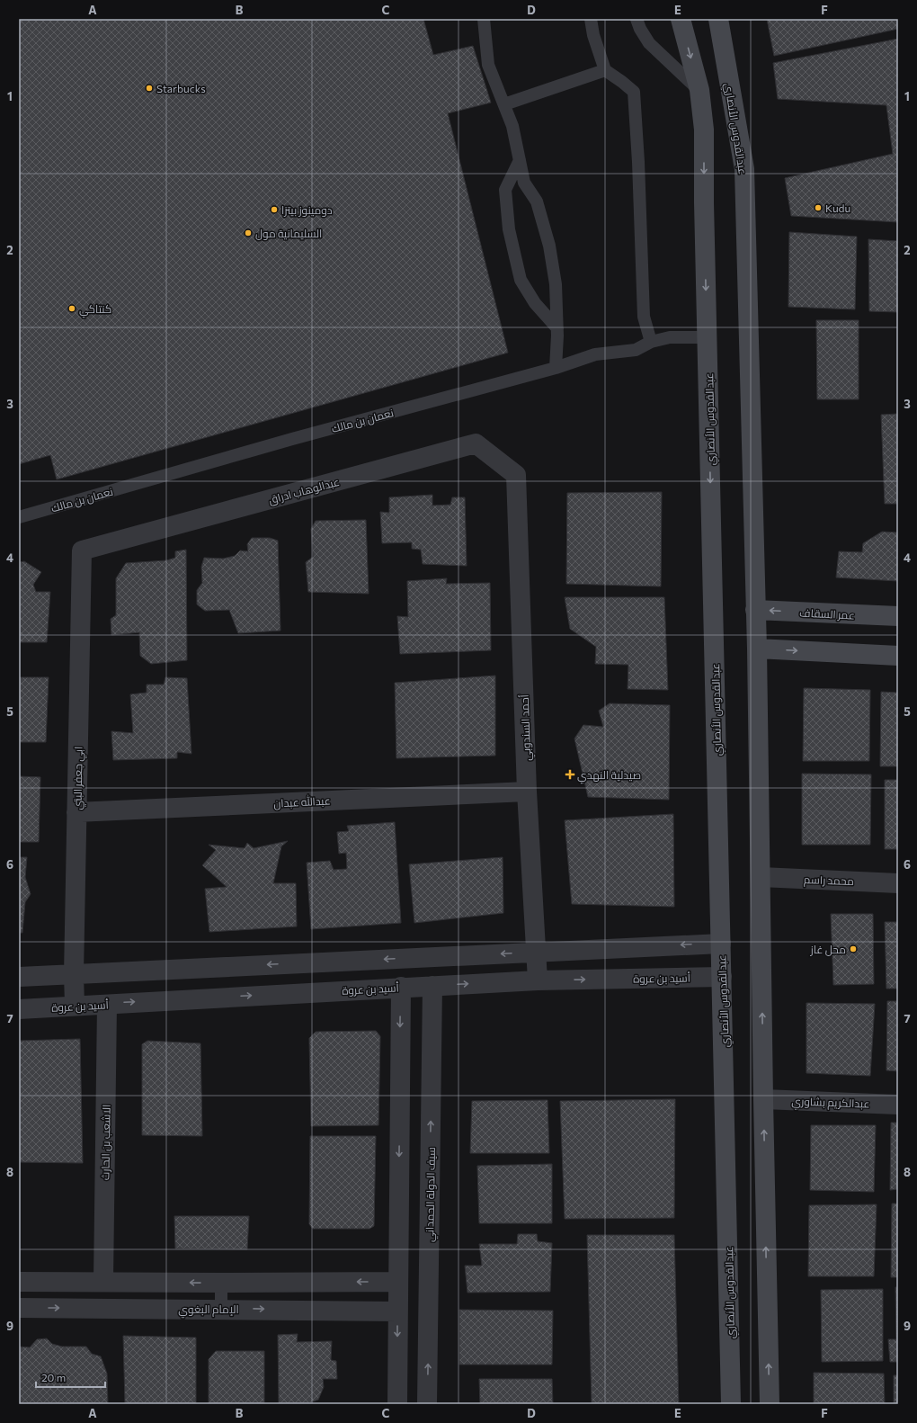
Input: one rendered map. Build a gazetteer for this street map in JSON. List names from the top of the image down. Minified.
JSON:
{"streets":{"street":["عبدالقدوس الأنصاري","عبدالوهاب ادراق","عمر السقاف","أحمد السندوبي","ابي جعفر البتي","عبدالله عبدان","محمد راسم","أسيد بن عروة","عبدالكريم بشاوري","الاشعب بن الحارث","سيف الدولة الحمداني","الإمام البغوي"],"lane":["نعمان بن مالك"]},"crossings":[["عبدالقدوس الأنصاري","نعمان بن مالك"],["عبدالقدوس الأنصاري","عمر السقاف"],["عبدالقدوس الأنصاري","محمد راسم"],["عبدالقدوس الأنصاري","أسيد بن عروة"],["عبدالقدوس الأنصاري","عبدالكريم بشاوري"],["عبدالوهاب ادراق","أحمد السندوبي"],["عبدالوهاب ادراق","ابي جعفر البتي"],["أحمد السندوبي","عبدالله عبدان"],["أحمد السندوبي","أسيد بن عروة"],["ابي جعفر البتي","عبدالله عبدان"],["ابي جعفر البتي","أسيد بن عروة"],["أسيد بن عروة","الاشعب بن الحارث"],["أسيد بن عروة","سيف الدولة الحمداني"]],"places":{"other":["Starbucks","Kudu","دومينوز بيتزا","السليمانية مول","كنتاكي","محل غاز"],"health":["صيدلية النهدي"]},"scale_bar":"20 m","grid":{"columns":["A","B","C","D","E","F"],"rows":["1","2","3","4","5","6","7","8","9"]}}
